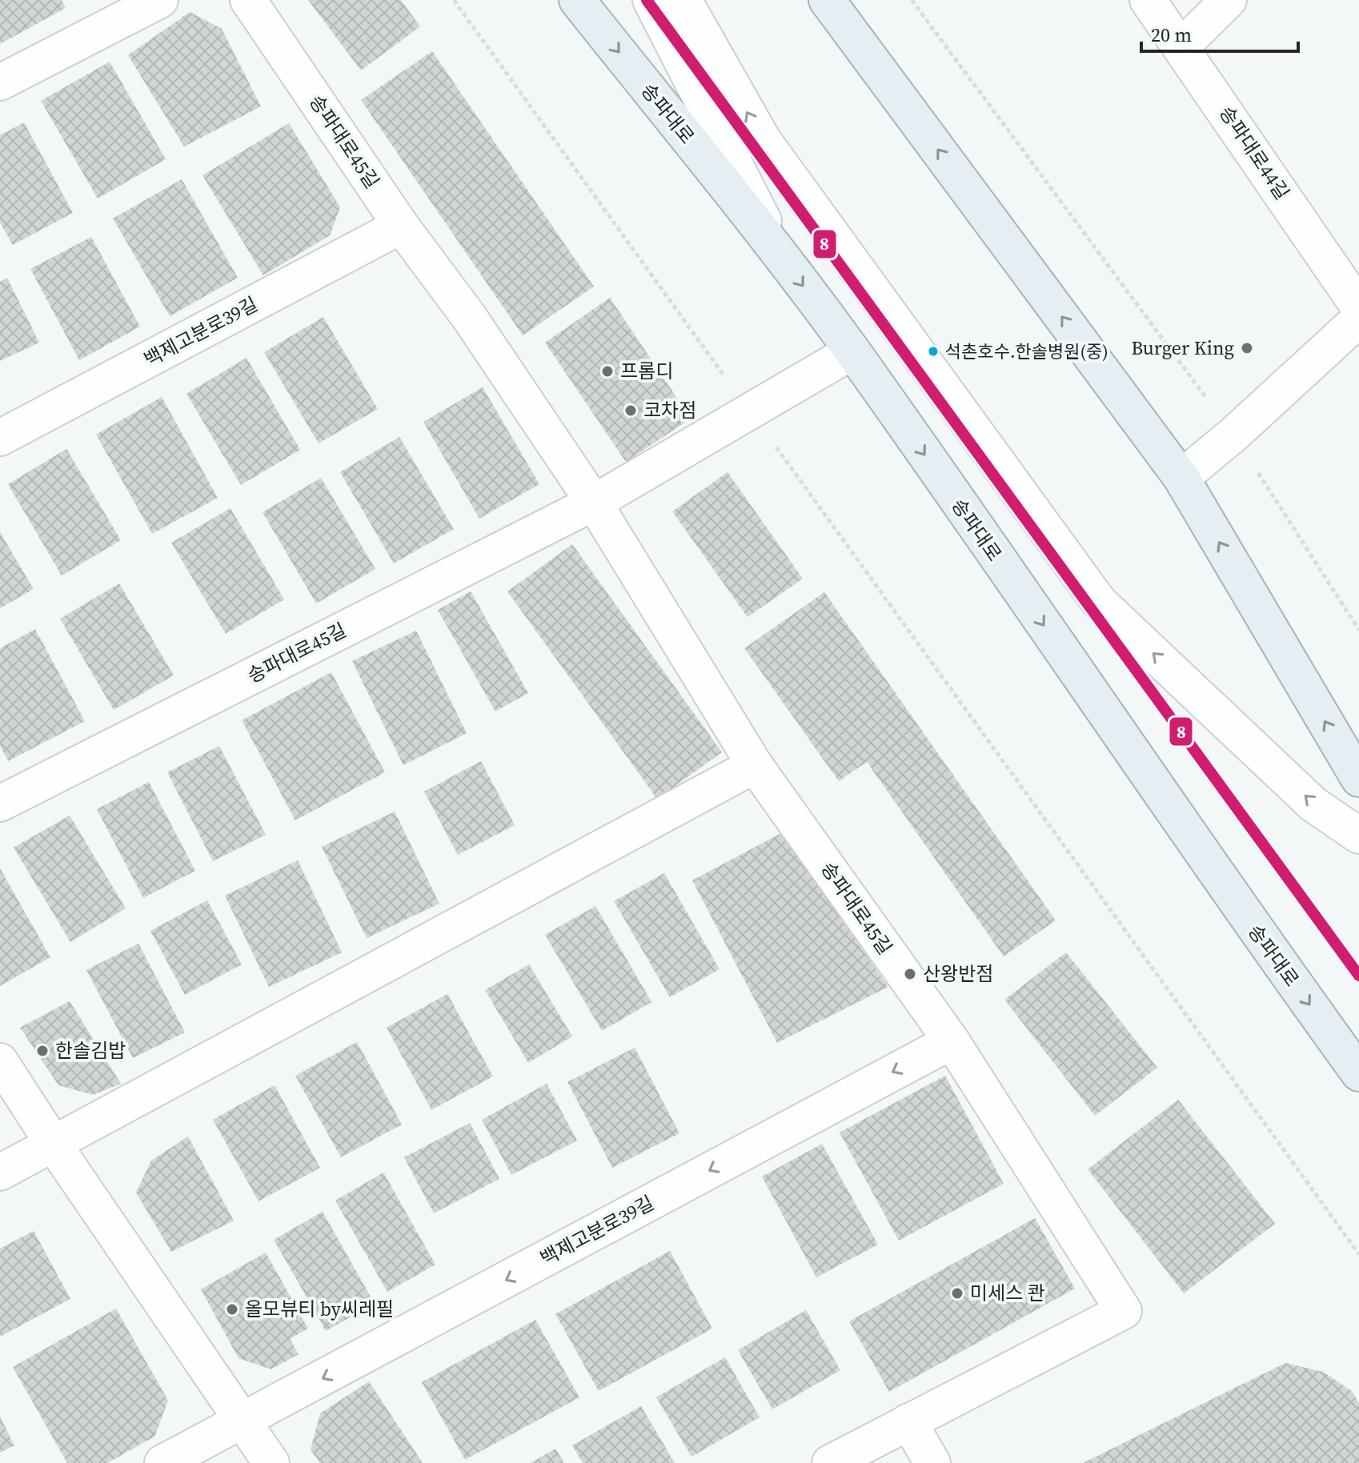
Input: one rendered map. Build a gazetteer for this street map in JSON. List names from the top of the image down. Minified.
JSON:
{"streets":{"main road":["송파대로"],"street":["송파대로45길","송파대로44길","백제고분로39길"]},"crossings":[["송파대로","송파대로45길"],["송파대로45길","백제고분로39길"]],"one_way":["백제고분로39길"],"places":["Burger King","석촌호수.한솔병원(중)","프롬디","코차점","산왕반점","한솔김밥","미세스 콴","올모뷰티 by씨레필"],"lines":["transit line 8"],"scale_bar":"20 m"}
